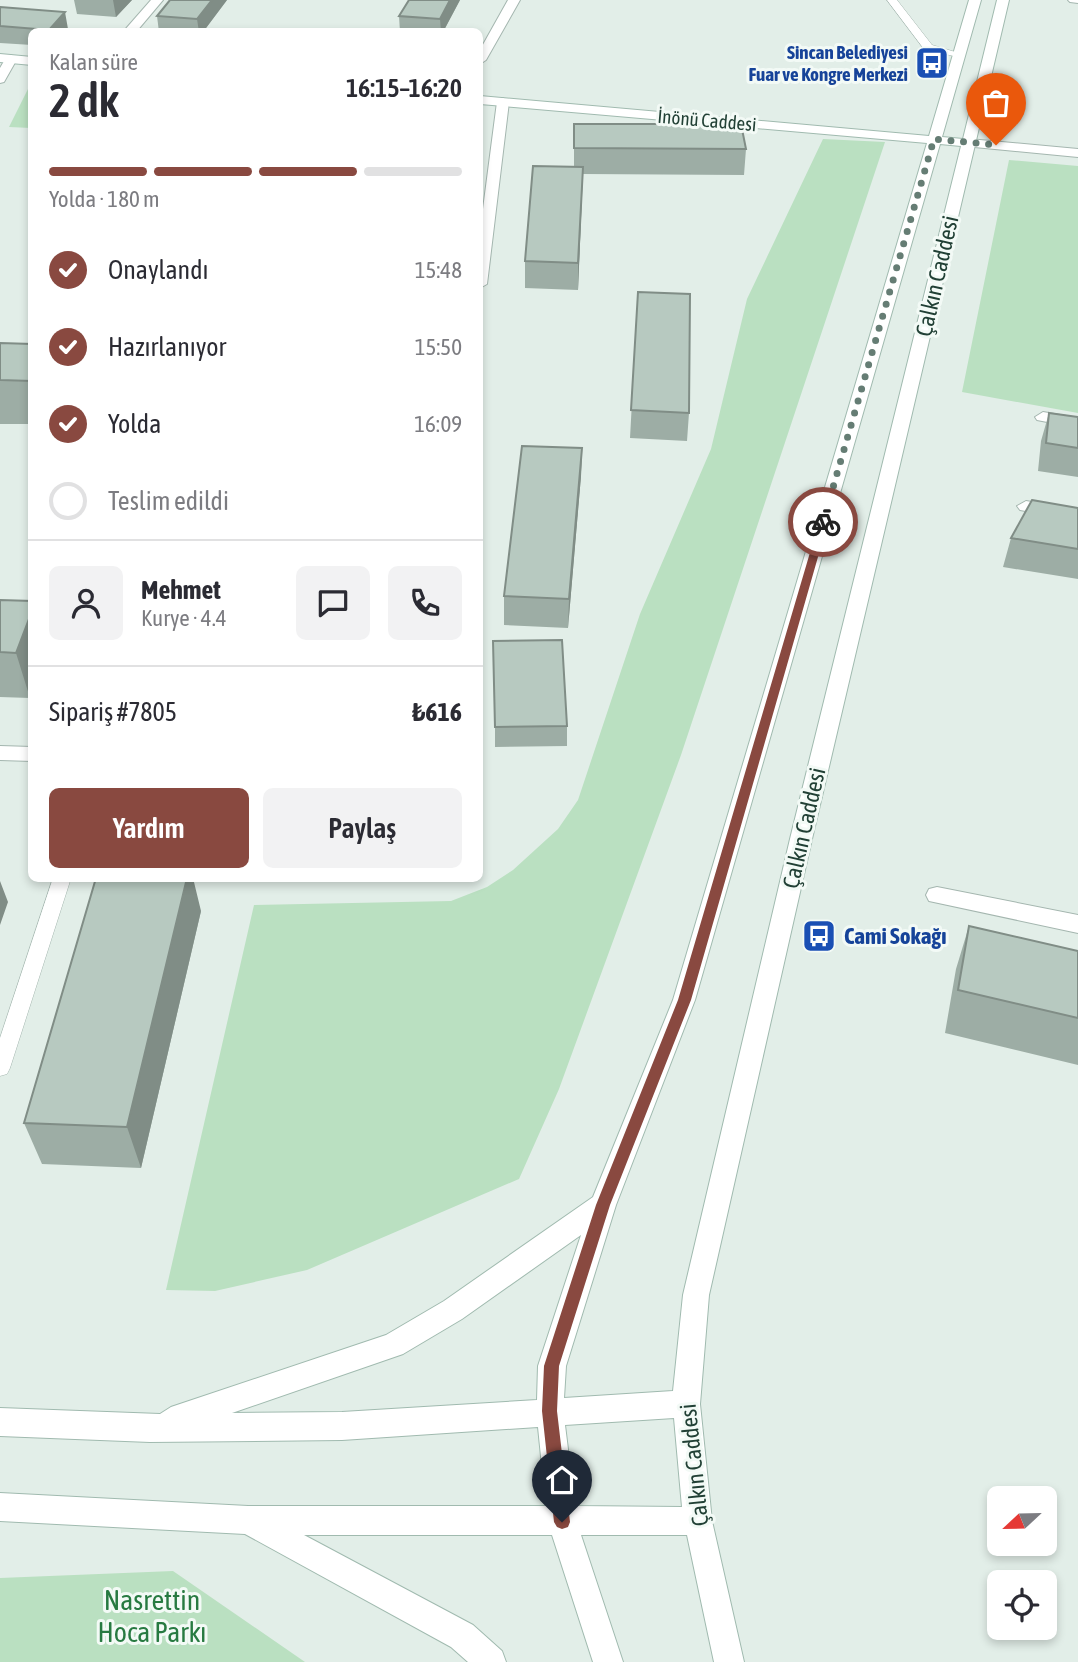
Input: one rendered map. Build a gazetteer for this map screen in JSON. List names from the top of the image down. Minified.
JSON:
{"streets":{"main road":["İnönü Caddesi","Çalkın Caddesi"]},"crossings":[["İnönü Caddesi","Çalkın Caddesi"]],"parks":["Nasrettin Hoca Parkı"],"places":{"bus stop":["Sincan Belediyesi Fuar ve Kongre Merkezi","Cami Sokağı"]},"north":"left","page":{"heading":["2 dk","Kalan süre","16:15–16:20"],"panel":["Mehmet","Kurye · 4.4","Sipariş #7805","₺616"],"bar":"Yolda · 180 m","list":[["Onaylandı","15:48"],["Hazırlanıyor","15:50"],["Yolda","16:09"],"Teslim edildi"],"buttons":["Yardım","Paylaş"]}}
